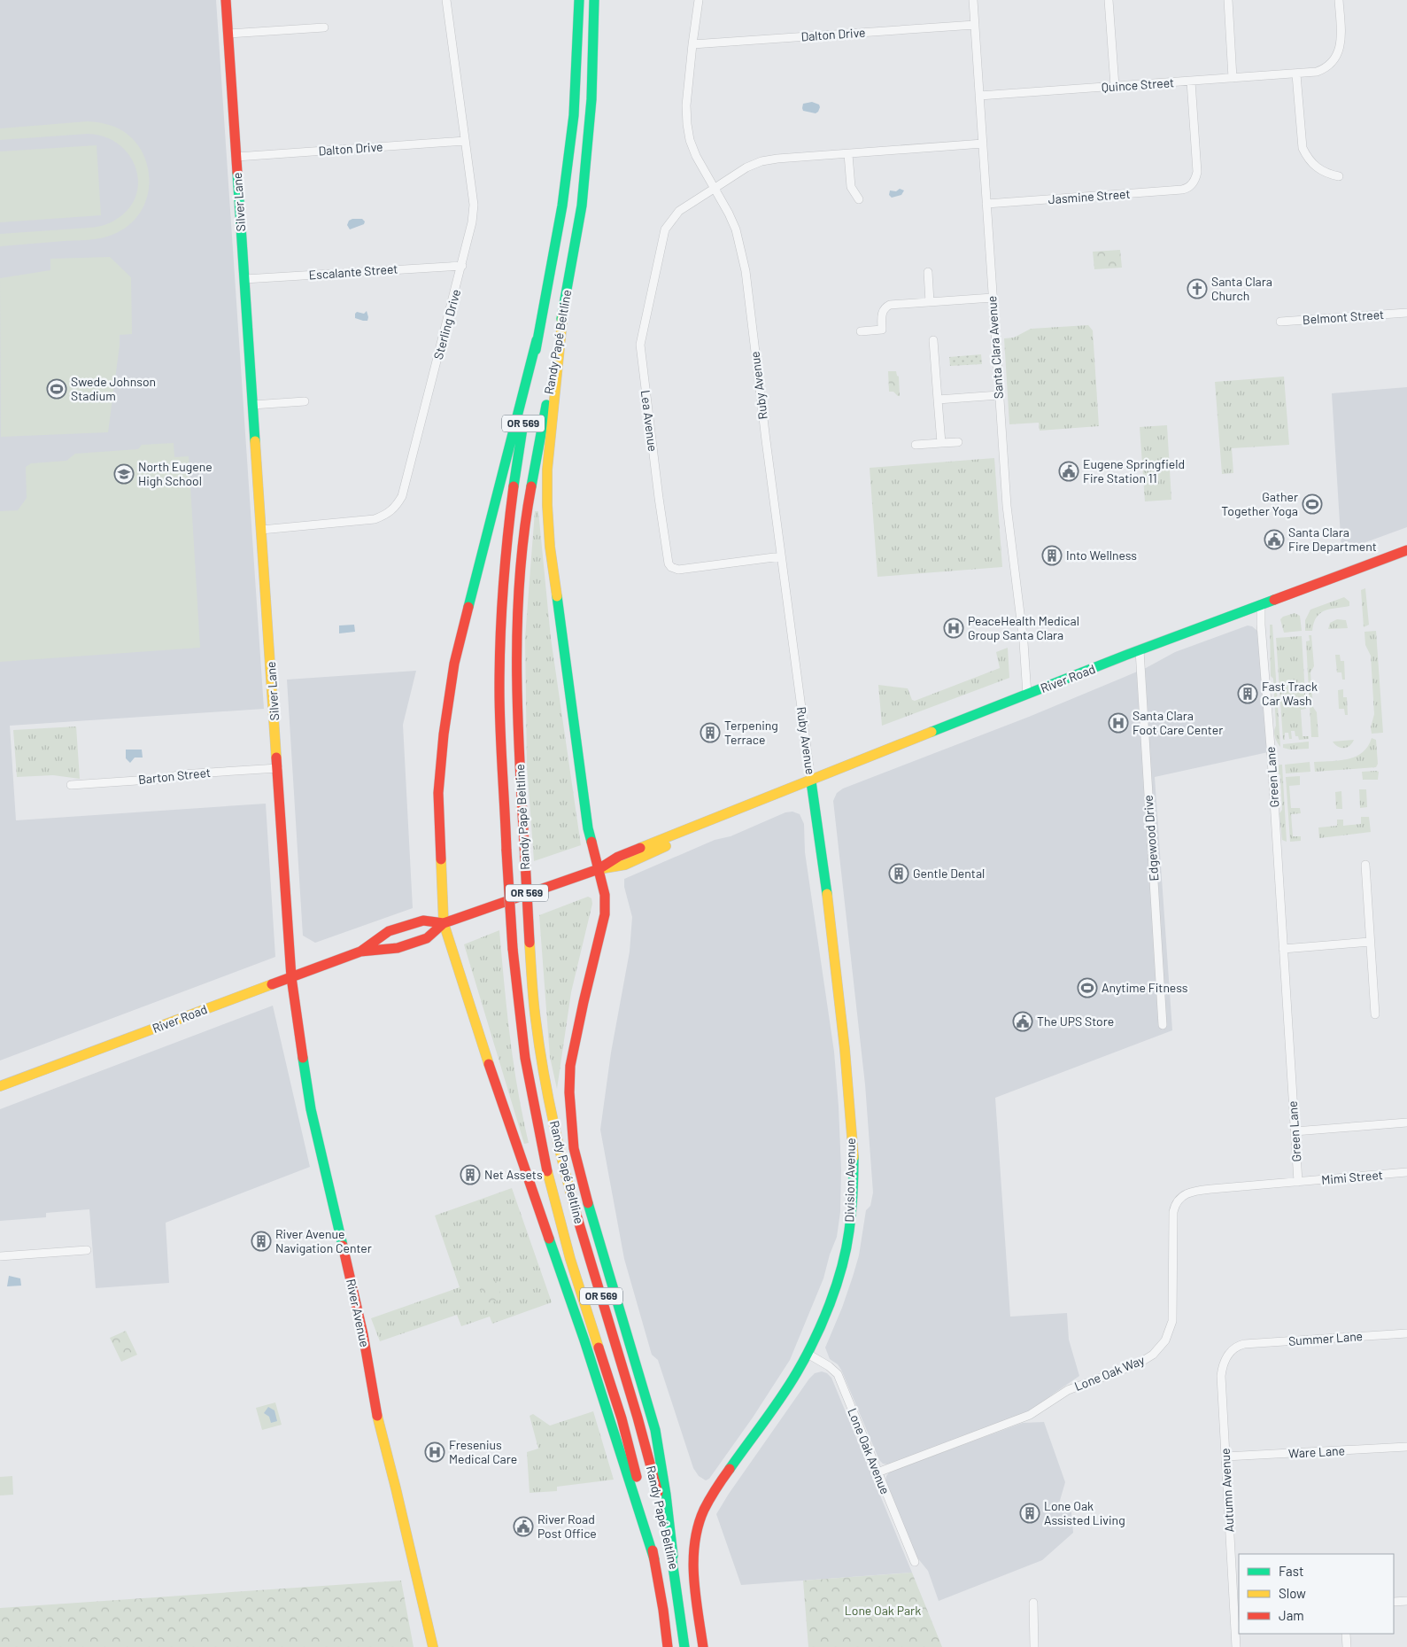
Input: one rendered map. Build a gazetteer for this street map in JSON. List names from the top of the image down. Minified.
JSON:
{"streets":{"main road":["Silver Lane","Randy Papé Beltline","OR 569","River Road","Division Avenue","River Avenue"],"street":["Dalton Drive","Quince Street","Jasmine Street","Escalante Street","Belmont Street","Sterling Drive","Santa Clara Avenue","Ruby Avenue","Lea Avenue","Barton Street","Green Lane","Edgewood Drive","Mimi Street","Summer Lane","Lone Oak Way","Lone Oak Avenue","Ware Lane","Autumn Avenue"]},"crossings":[["Dalton Drive","Silver Lane"],["Dalton Drive","Sterling Drive"],["Dalton Drive","Santa Clara Avenue"],["Dalton Drive","Ruby Avenue"],["Quince Street","Jasmine Street"],["Quince Street","Santa Clara Avenue"],["Jasmine Street","Santa Clara Avenue"],["Silver Lane","Escalante Street"],["Silver Lane","Sterling Drive"],["Silver Lane","River Road"],["Silver Lane","Barton Street"],["Silver Lane","River Avenue"],["Escalante Street","Sterling Drive"],["Santa Clara Avenue","River Road"],["Ruby Avenue","Lea Avenue"],["Ruby Avenue","River Road"],["Ruby Avenue","Division Avenue"],["River Road","Green Lane"],["River Road","Edgewood Drive"],["River Road","Division Avenue"],["River Road","River Avenue"],["Green Lane","Mimi Street"],["Green Lane","Lone Oak Way"],["Mimi Street","Lone Oak Way"],["Division Avenue","Lone Oak Avenue"],["Summer Lane","Autumn Avenue"],["Lone Oak Way","Lone Oak Avenue"],["Ware Lane","Autumn Avenue"]],"parks":["Lone Oak Park"],"places":{"church":["Santa Clara Church"],"sports":["Swede Johnson Stadium","Gather Together Yoga","Anytime Fitness"],"public building":["Eugene Springfield Fire Station 11","Santa Clara Fire Department","The UPS Store","River Road Post Office"],"school or university":["North Eugene High School"],"building":["Into Wellness","Fast Track Car Wash","Terpening Terrace","Gentle Dental","Net Assets","River Avenue Navigation Center","Lone Oak Assisted Living"],"hospital":["PeaceHealth Medical Group Santa Clara","Santa Clara Foot Care Center","Fresenius Medical Care"]},"legend":["Fast","Slow","Jam"]}
